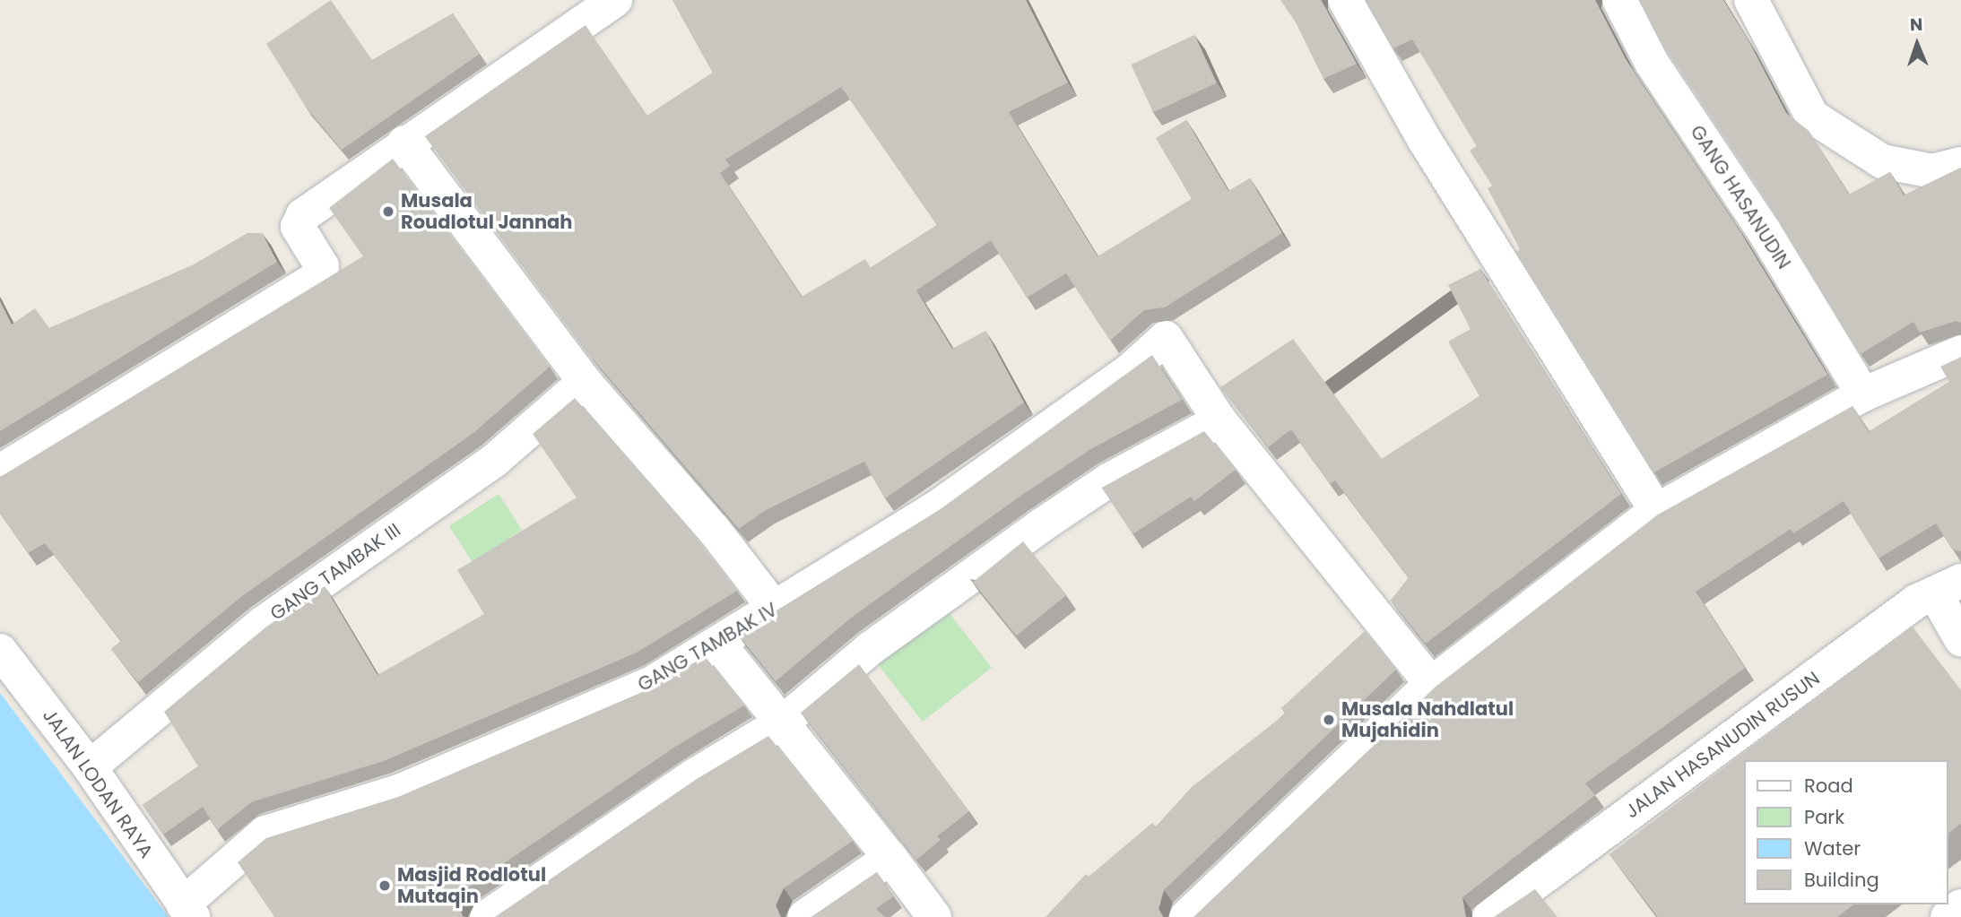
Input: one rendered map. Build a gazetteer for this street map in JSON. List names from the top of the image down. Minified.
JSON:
{"streets":{"street":["GANG HASANUDIN","GANG TAMBAK III","GANG TAMBAK IV","JALAN HASANUDIN RUSUN","JALAN LODAN RAYA"]},"crossings":[["GANG TAMBAK III","JALAN LODAN RAYA"],["GANG TAMBAK IV","JALAN LODAN RAYA"]],"places":["Musala Roudlotul Jannah","Musala Nahdlatul Mujahidin","Masjid Rodlotul Mutaqin"],"legend":["Road","Park","Water","Building"],"north":"top"}
